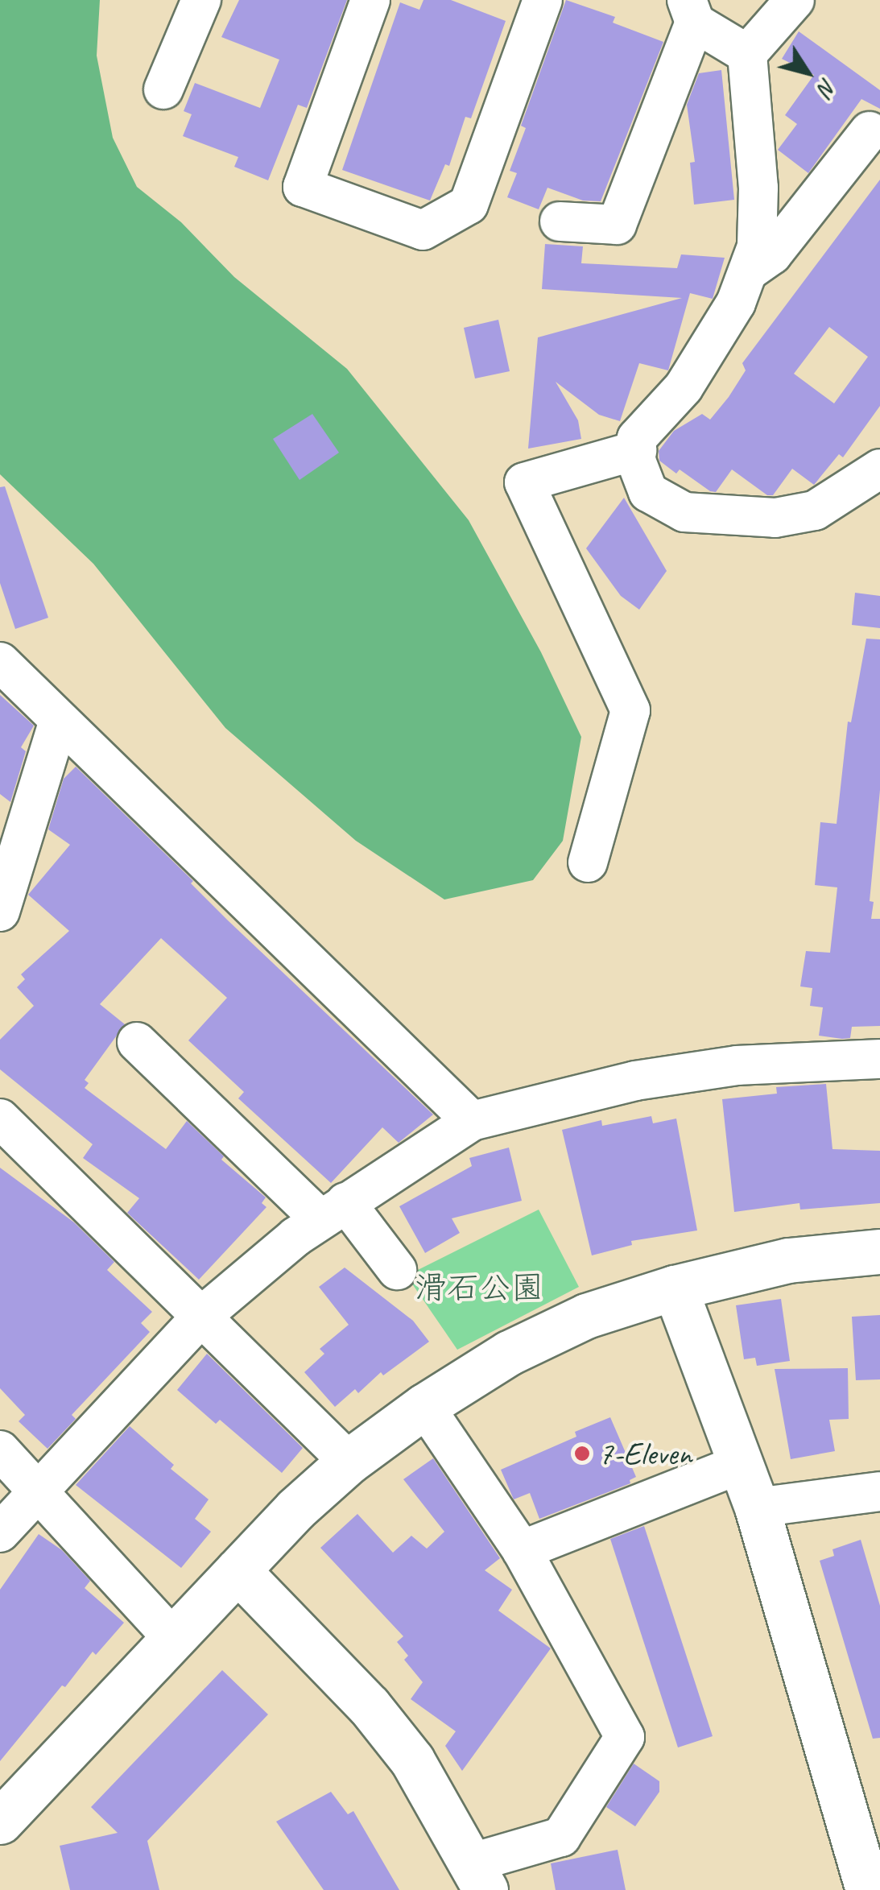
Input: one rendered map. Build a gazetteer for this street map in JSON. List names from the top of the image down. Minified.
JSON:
{"parks":["滑石公園"],"places":["7-Eleven"],"north":"bottom right"}
